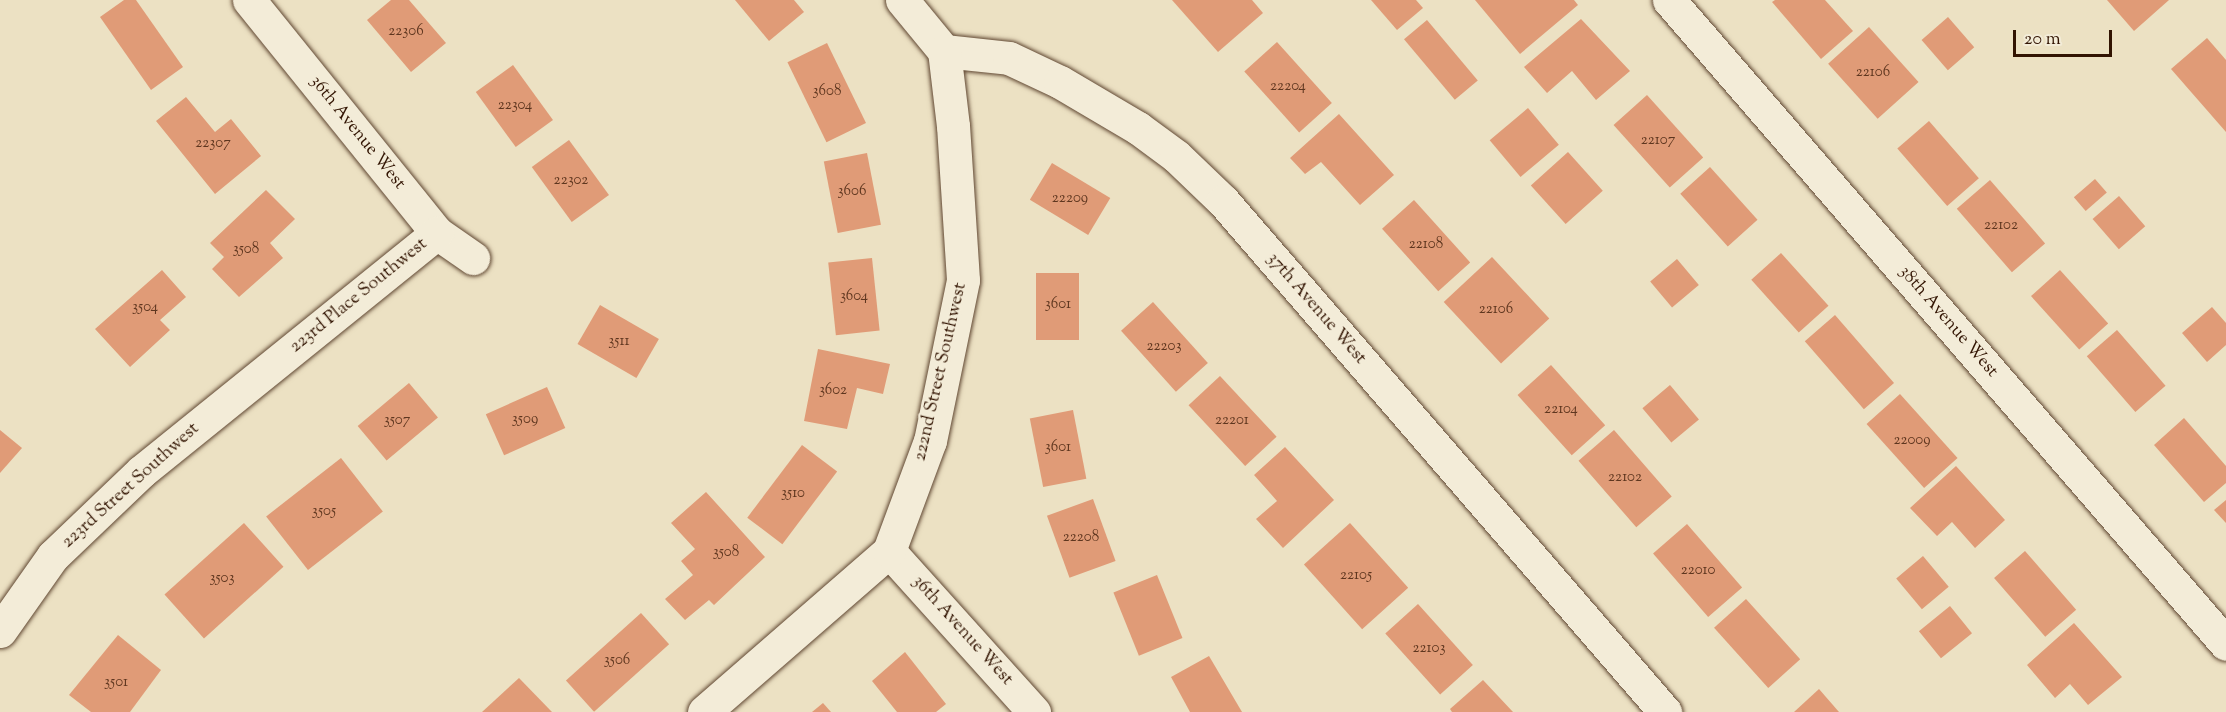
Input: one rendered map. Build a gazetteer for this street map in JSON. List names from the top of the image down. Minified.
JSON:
{"streets":{"street":["36th Avenue West","223rd Place Southwest","37th Avenue West","38th Avenue West","222nd Street Southwest","223rd Street Southwest"]},"crossings":[["36th Avenue West","223rd Place Southwest"],["36th Avenue West","222nd Street Southwest"],["223rd Place Southwest","223rd Street Southwest"],["37th Avenue West","222nd Street Southwest"]],"house_numbers":["22306","22106","22204","3608","22304","22107","22307","22302","3606","22209","22102","22108","3508","3604","3601","3504","22106","3511","22203","3602","22104","3509","3507","22201","22009","3601","22102","3510","3505","22208","3508","22010","22105","3503","22103","3506","3501"],"scale_bar":"20 m"}
